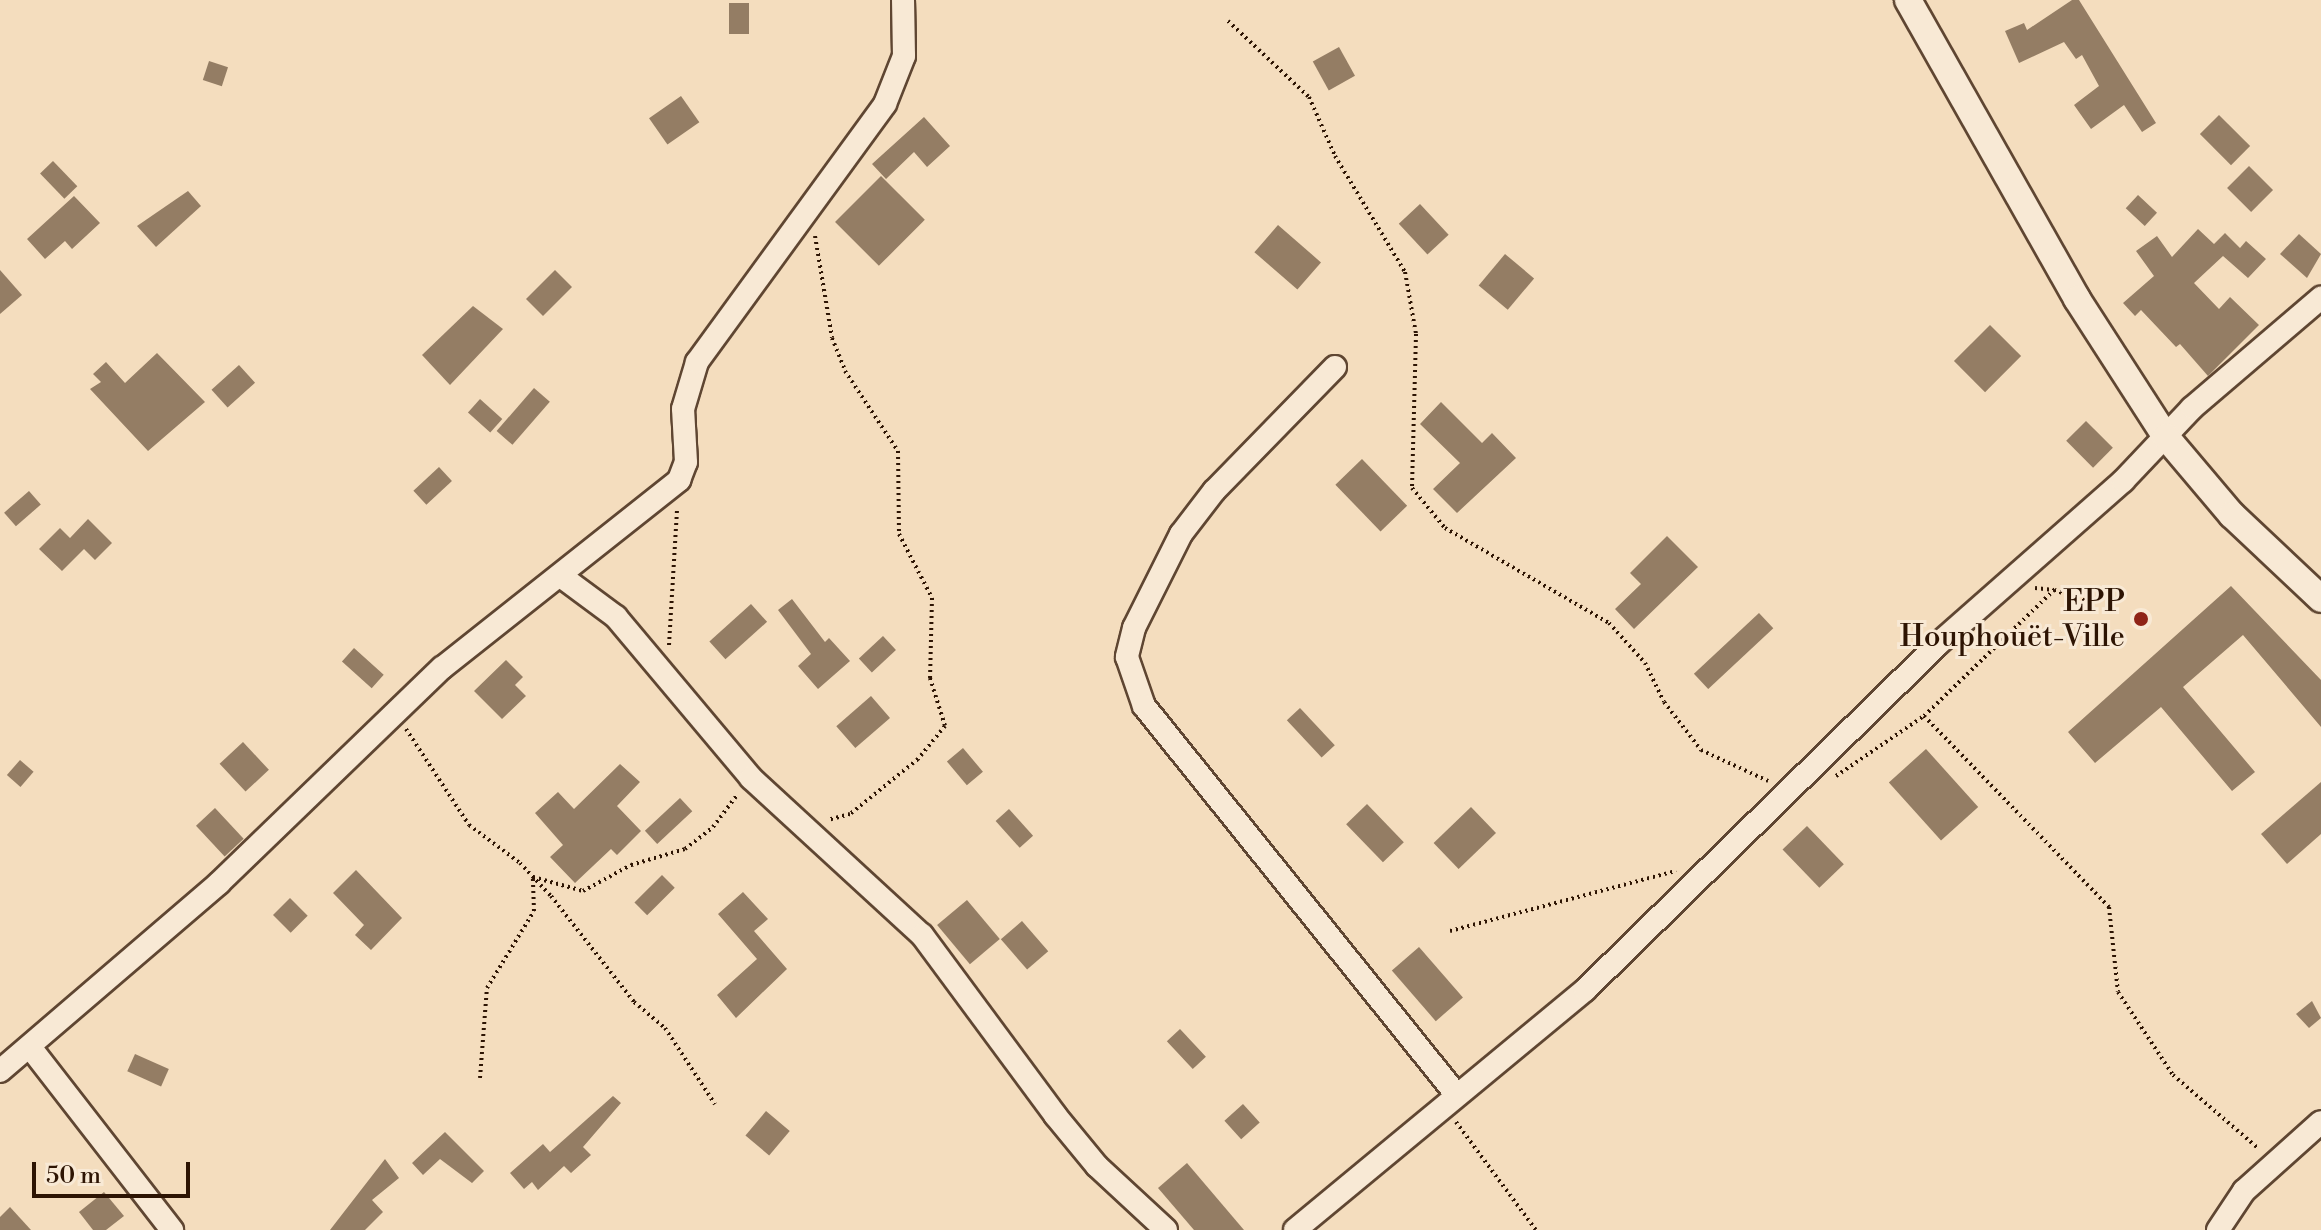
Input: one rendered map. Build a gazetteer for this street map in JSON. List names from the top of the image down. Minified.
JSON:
{"places":["EPP Houphouët-Ville"],"scale_bar":"50 m"}
